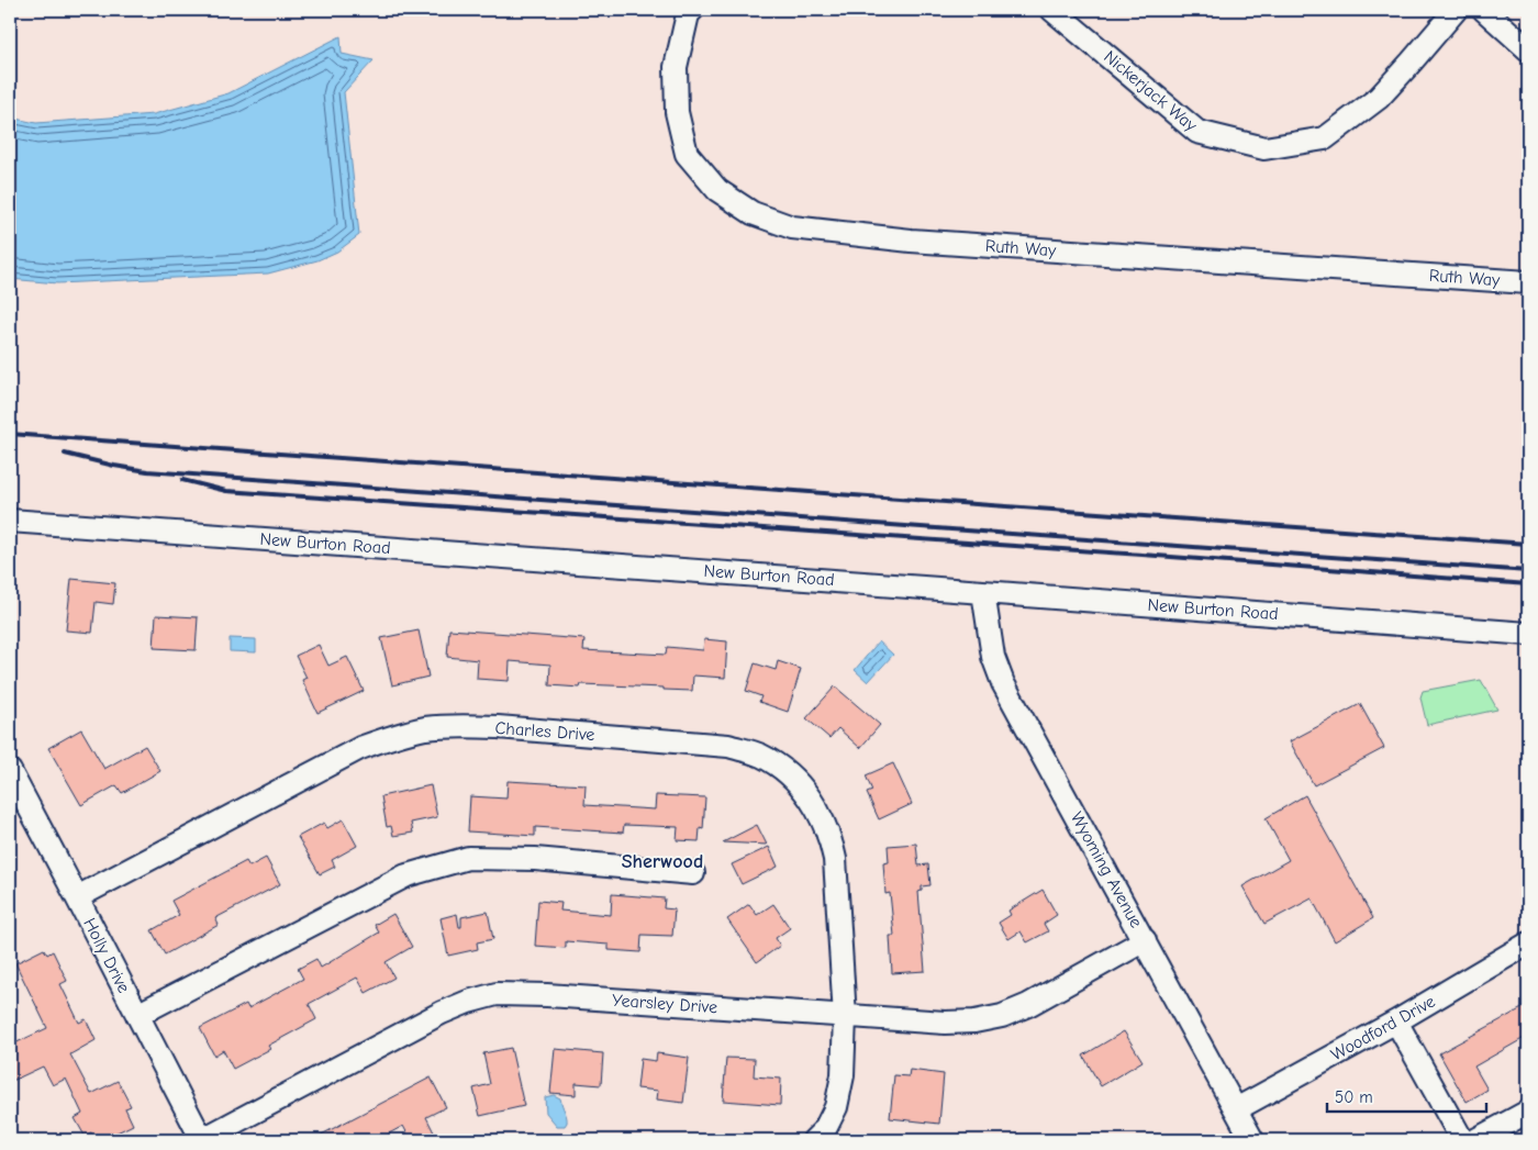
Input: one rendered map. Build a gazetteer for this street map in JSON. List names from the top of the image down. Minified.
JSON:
{"streets":{"street":["Nickerjack Way","Ruth Way","New Burton Road","Charles Drive","Wyoming Avenue","Holly Drive","Yearsley Drive","Woodford Drive"]},"crossings":[["New Burton Road","Wyoming Avenue"],["Charles Drive","Holly Drive"],["Charles Drive","Yearsley Drive"],["Wyoming Avenue","Yearsley Drive"],["Wyoming Avenue","Woodford Drive"],["Holly Drive","Yearsley Drive"]],"districts":["Sherwood"],"scale_bar":"50 m"}
